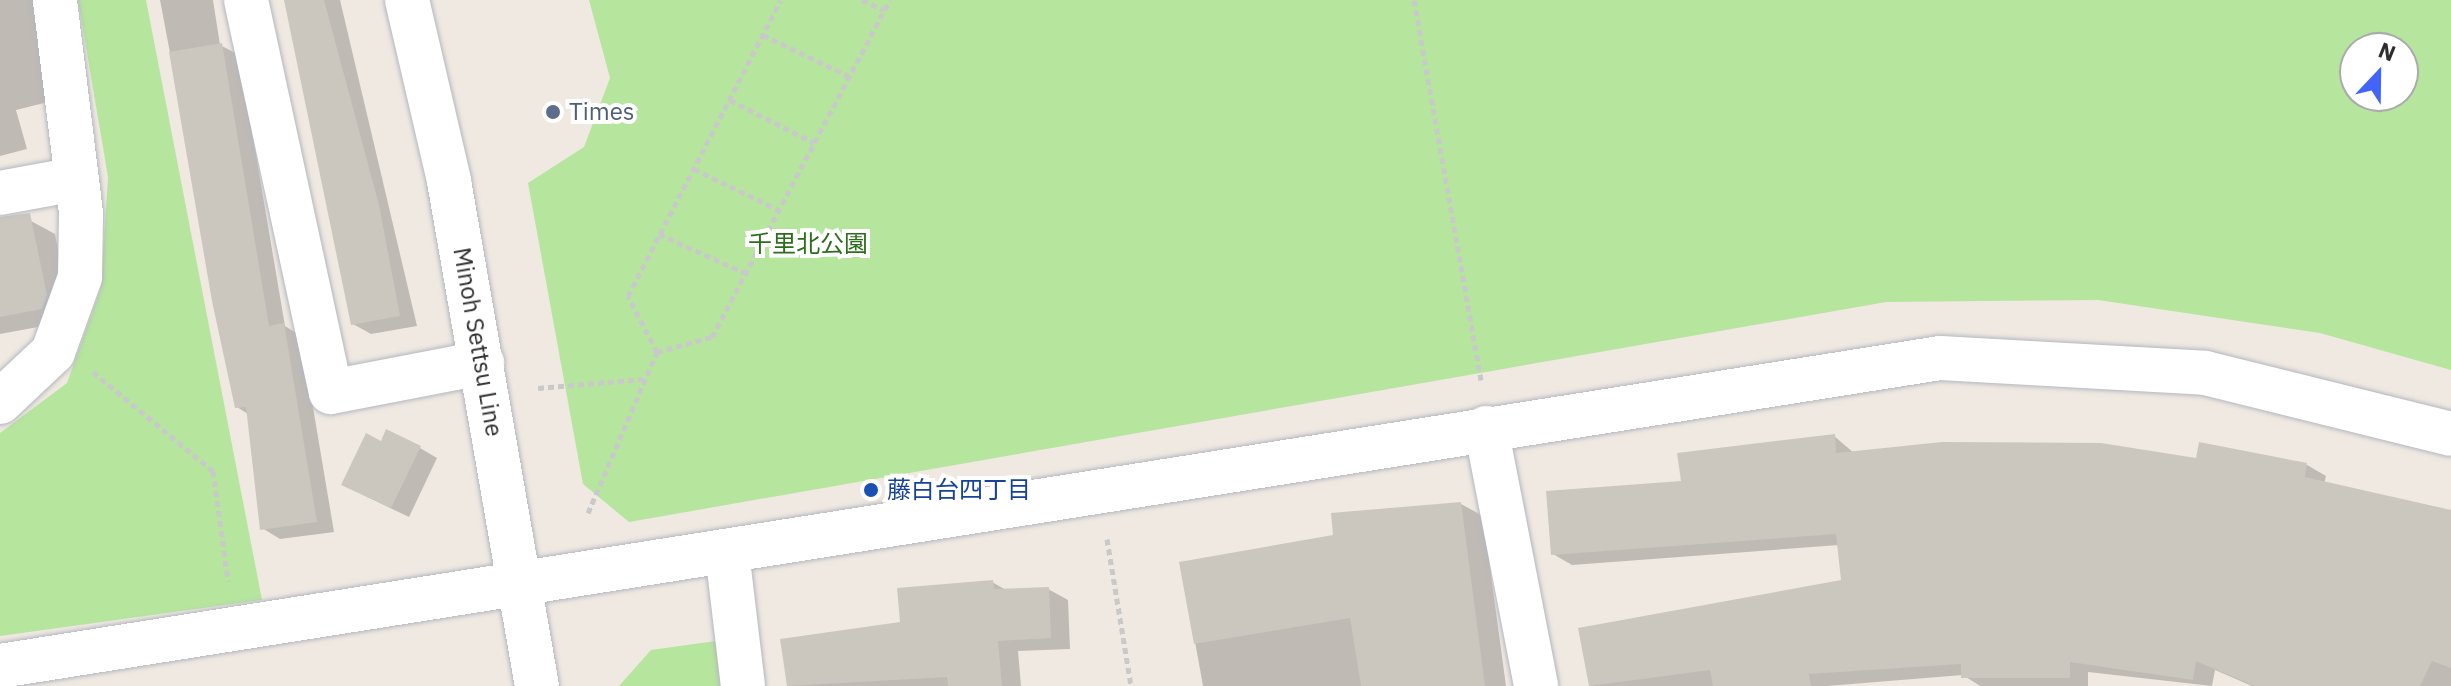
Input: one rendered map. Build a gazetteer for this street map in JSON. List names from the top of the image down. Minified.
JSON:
{"streets":{"street":["Minoh Settsu Line"]},"parks":["千里北公園"],"places":["Times","藤白台四丁目"],"north":"top"}
